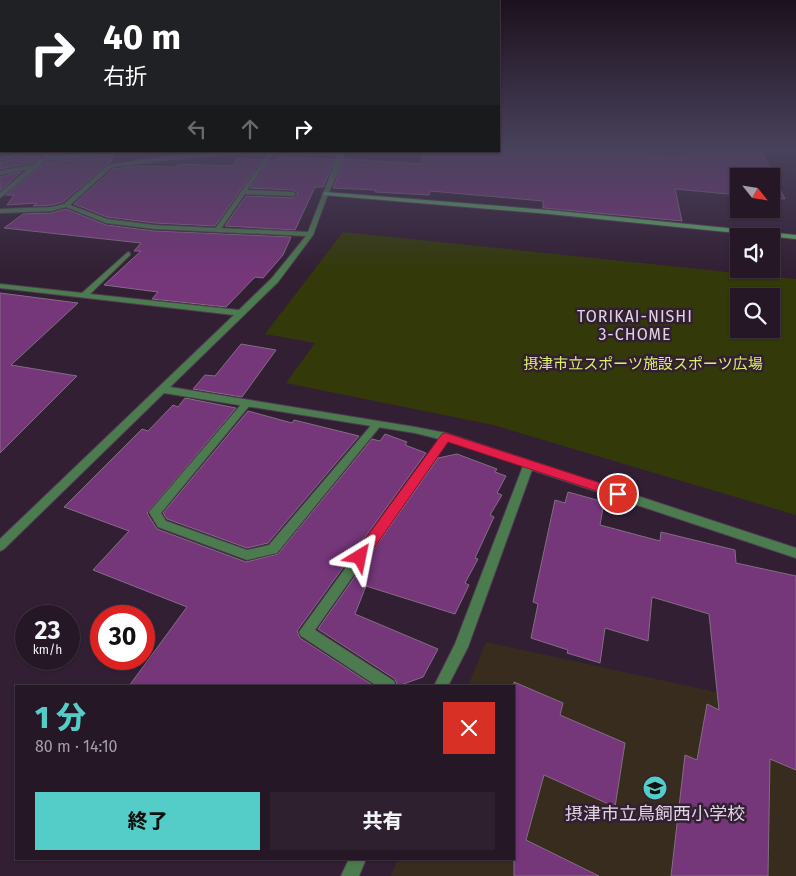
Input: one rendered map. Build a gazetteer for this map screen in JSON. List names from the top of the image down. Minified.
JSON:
{"districts":["TORIKAI-NISHI 3-CHOME"],"parks":["摂津市立スポーツ施設スポーツ広場"],"places":{"school or university":["摂津市立鳥飼西小学校"]},"north":"bottom right","page":{"turn":["40 m","右折"],"speed":"23 km/h","limit":"30","heading":["1 分","80 m · 14:10"],"buttons":["終了","共有"]}}
